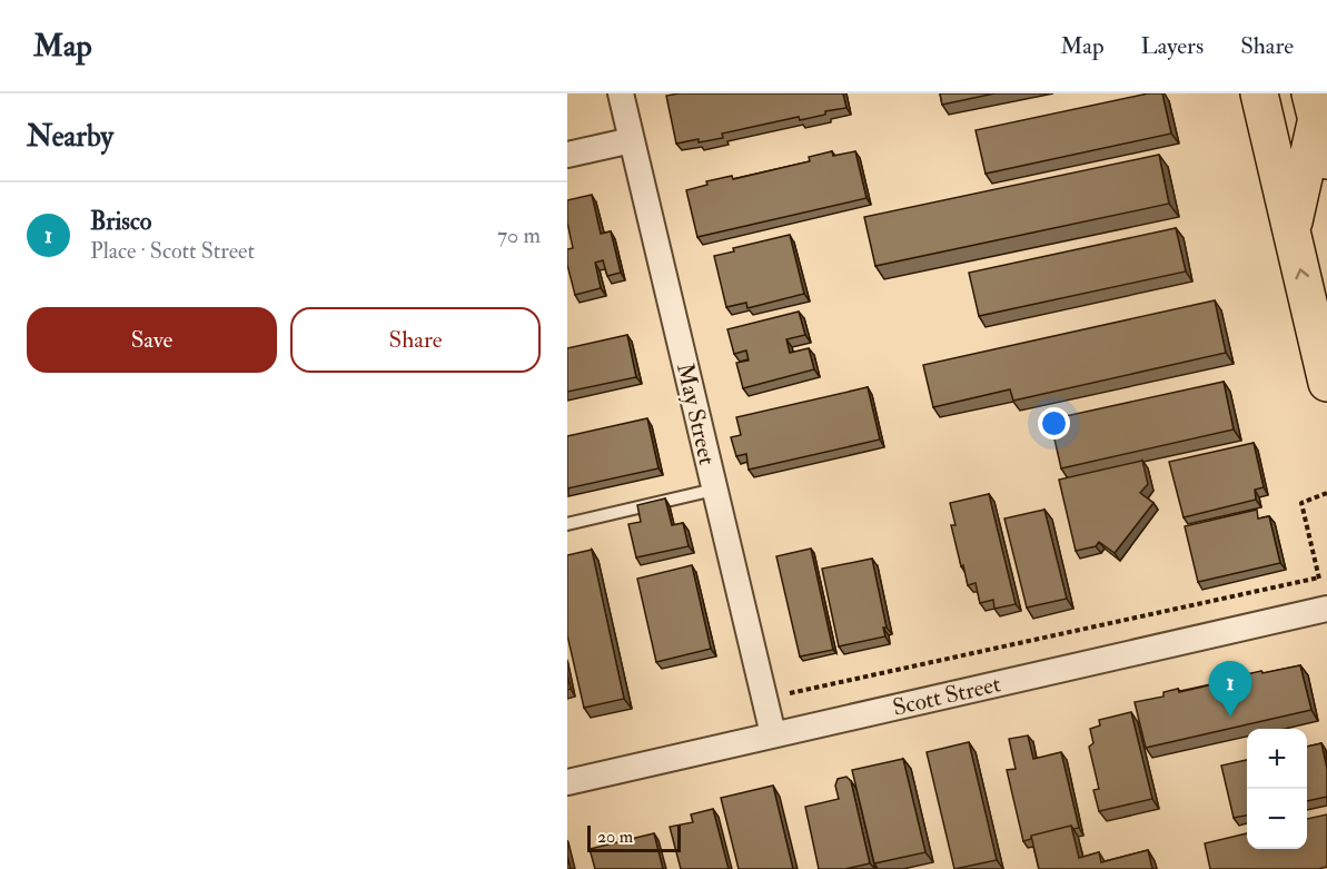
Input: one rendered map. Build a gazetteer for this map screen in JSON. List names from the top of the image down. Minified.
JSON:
{"streets":{"street":["May Street","Scott Street"]},"crossings":[["May Street","Scott Street"]],"scale_bar":"20 m","page":{"header":"Map","nav":["Map","Layers","Share"],"heading":"Nearby","list":[{"mark":"1","name":"Brisco","note":"Place · Scott Street","value":"70 m"}],"buttons":["Save","Share"],"pins":"1","map_buttons":["+","−"],"scale":"20 m"}}
